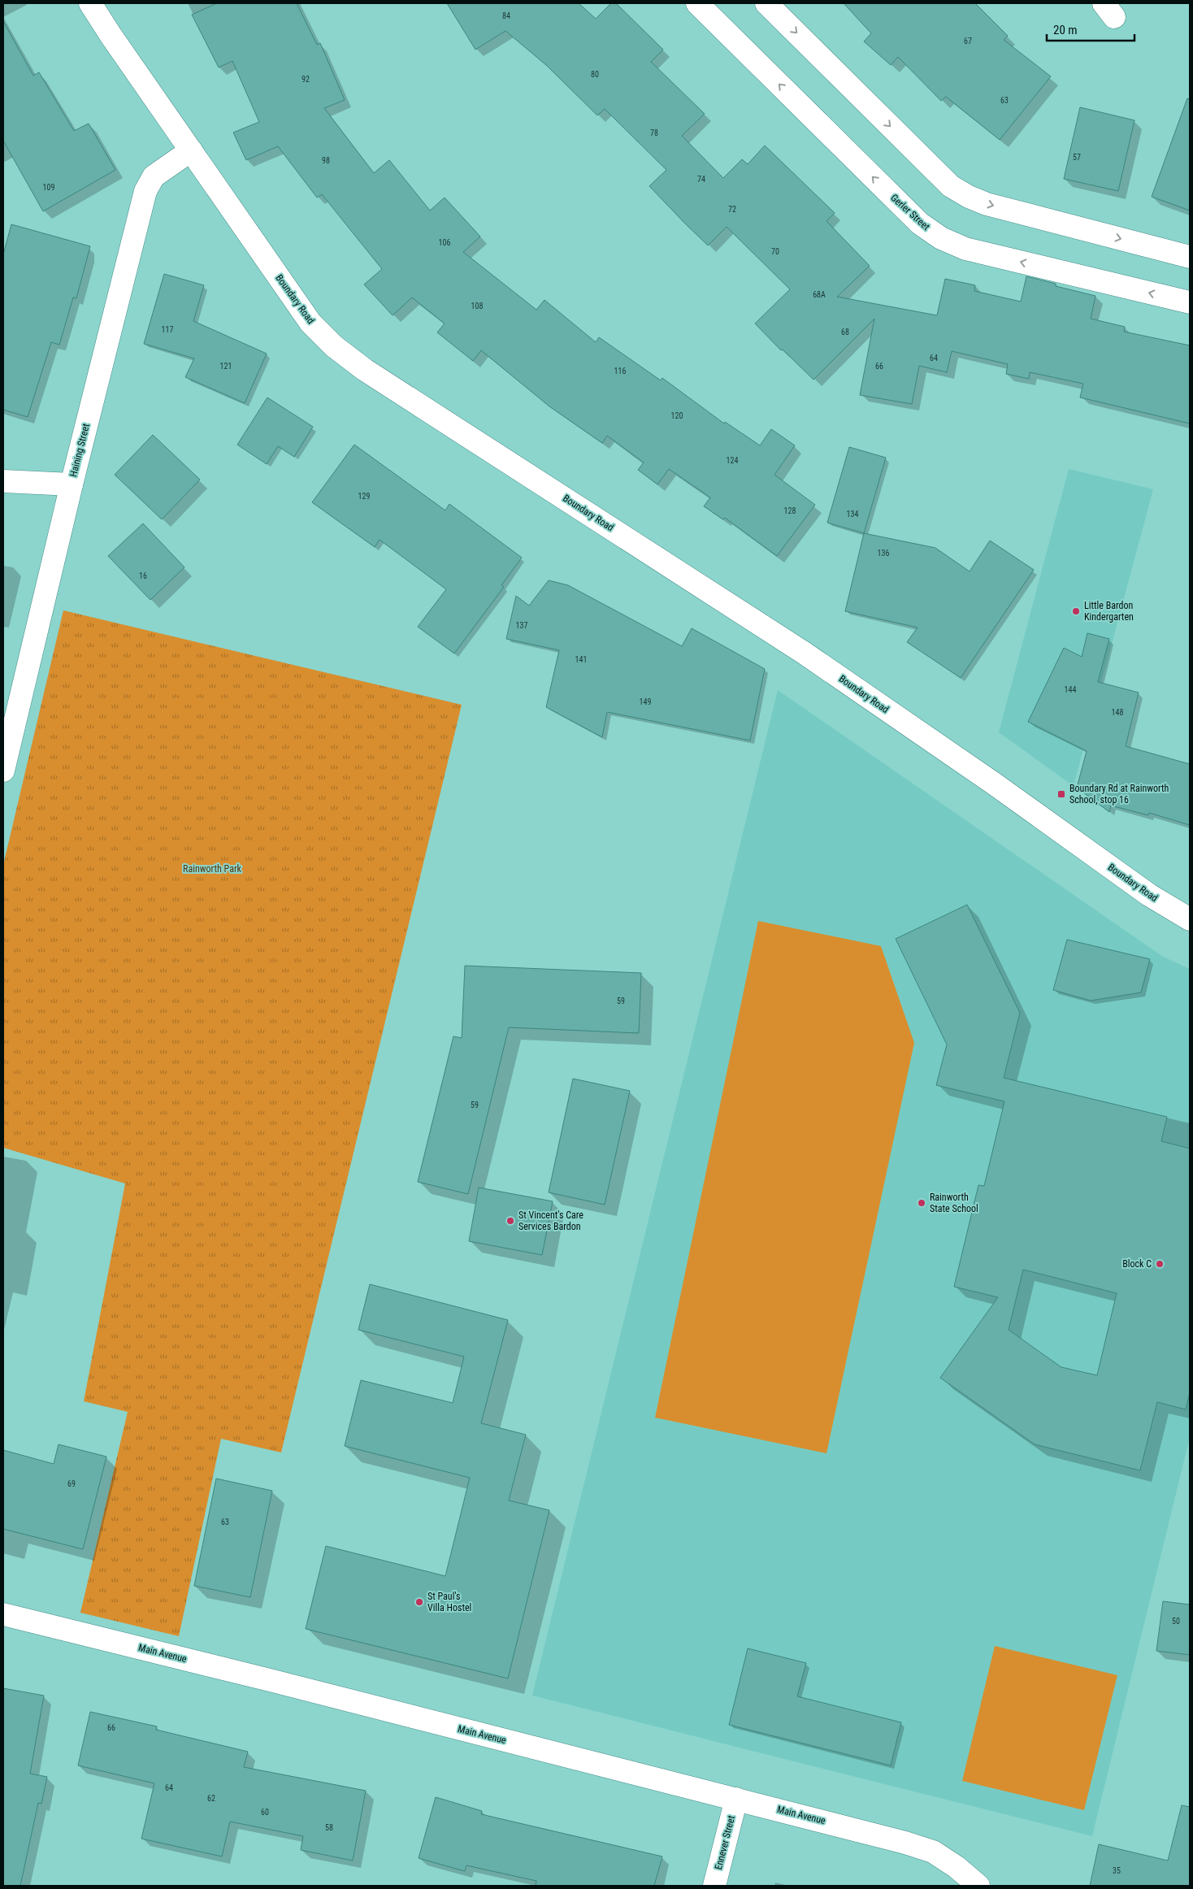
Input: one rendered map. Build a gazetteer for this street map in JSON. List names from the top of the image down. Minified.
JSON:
{"streets":{"street":["Gerler Street","Boundary Road","Haining Street","Main Avenue","Ennever Street"]},"crossings":[["Boundary Road","Haining Street"],["Main Avenue","Ennever Street"]],"parks":["Rainworth Park"],"places":{"other":["Little Bardon Kindergarten","Rainworth State School","St Vincent's Care Services Bardon","Block C","St Paul's Villa Hostel"],"transit":["Boundary Rd at Rainworth School, stop 16"]},"house_numbers":["84","67","80","92","63","78","57","98","74","109","72","106","70","68A","108","117","68","64","121","66","116","120","124","129","128","134","136","16","137","141","144","149","148","59","59","69","63","50","66","64","62","60","58","35"],"scale_bar":"20 m"}
